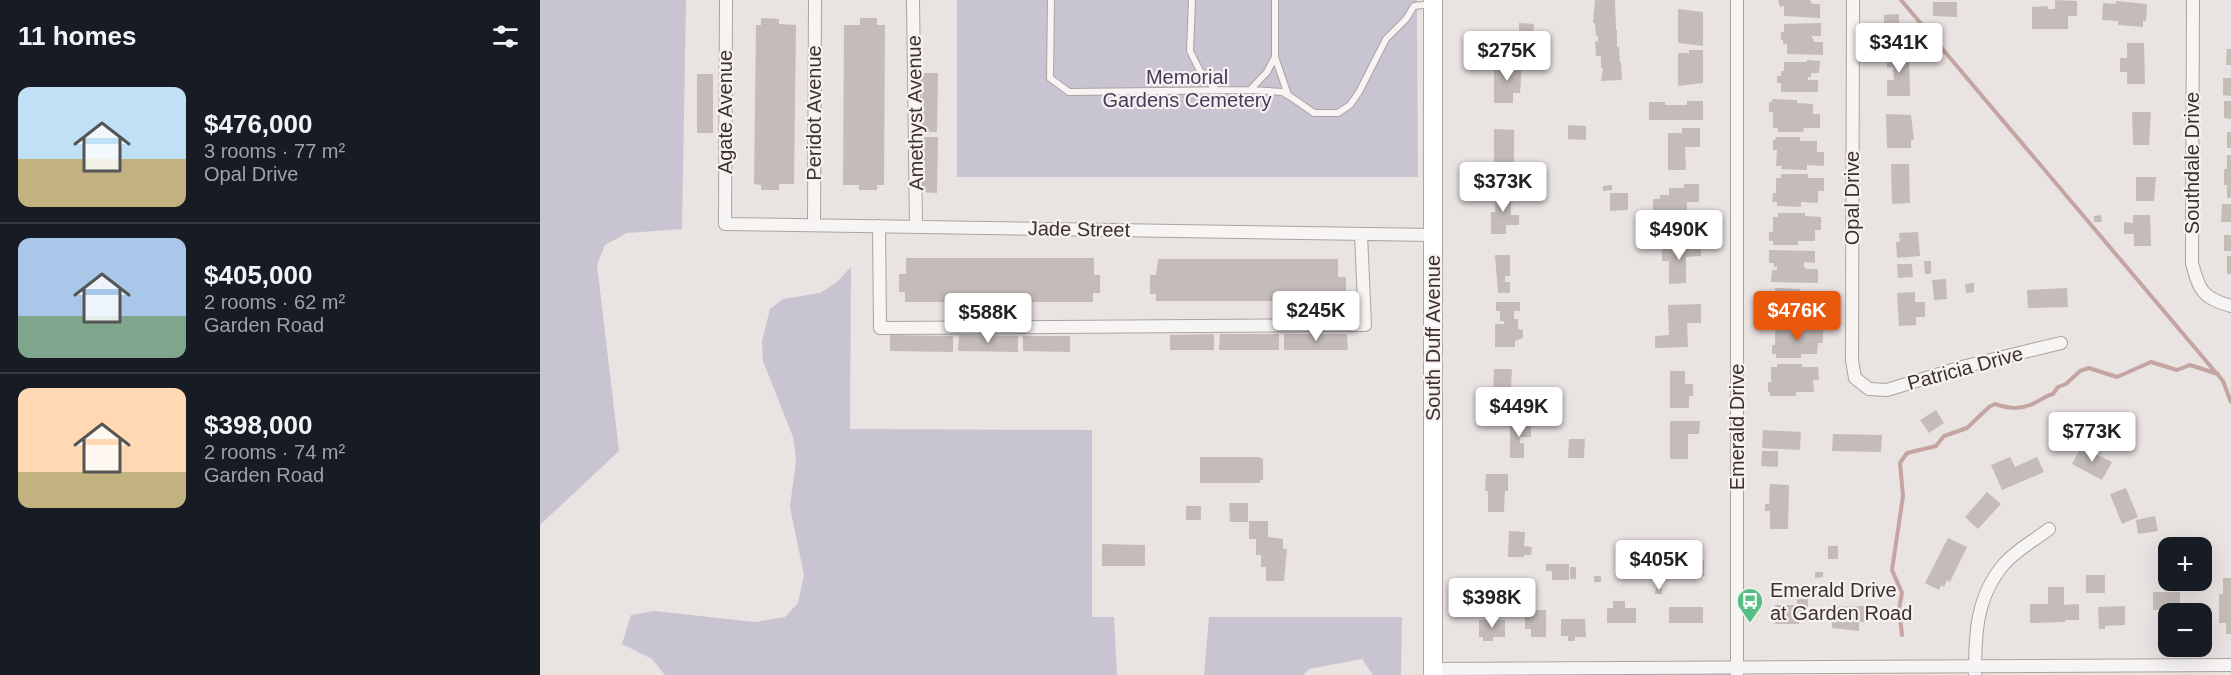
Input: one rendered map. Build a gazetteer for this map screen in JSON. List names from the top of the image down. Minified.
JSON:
{"streets":{"main road":["South Duff Avenue"],"street":["Agate Avenue","Peridot Avenue","Amethyst Avenue","Southdale Drive","Opal Drive","Jade Street","Patricia Drive","Emerald Drive"]},"crossings":[["Agate Avenue","Jade Street"],["Peridot Avenue","Jade Street"],["Amethyst Avenue","Jade Street"],["Opal Drive","Patricia Drive"],["Jade Street","South Duff Avenue"]],"parks":["Memorial Gardens Cemetery"],"places":{"bus stop":["Emerald Drive at Garden Road"]},"page":{"heading":"11 homes","price":["$341K","$275K","$373K","$490K","$245K","$476K","$588K","$449K","$773K","$405K","$398K"],"list":[{"name":"$476,000","note":"3 rooms · 77 m² · Opal Drive"},{"name":"$405,000","note":"2 rooms · 62 m² · Garden Road"},{"name":"$398,000","note":"2 rooms · 74 m² · Garden Road"}],"map_buttons":["+","−"]}}
